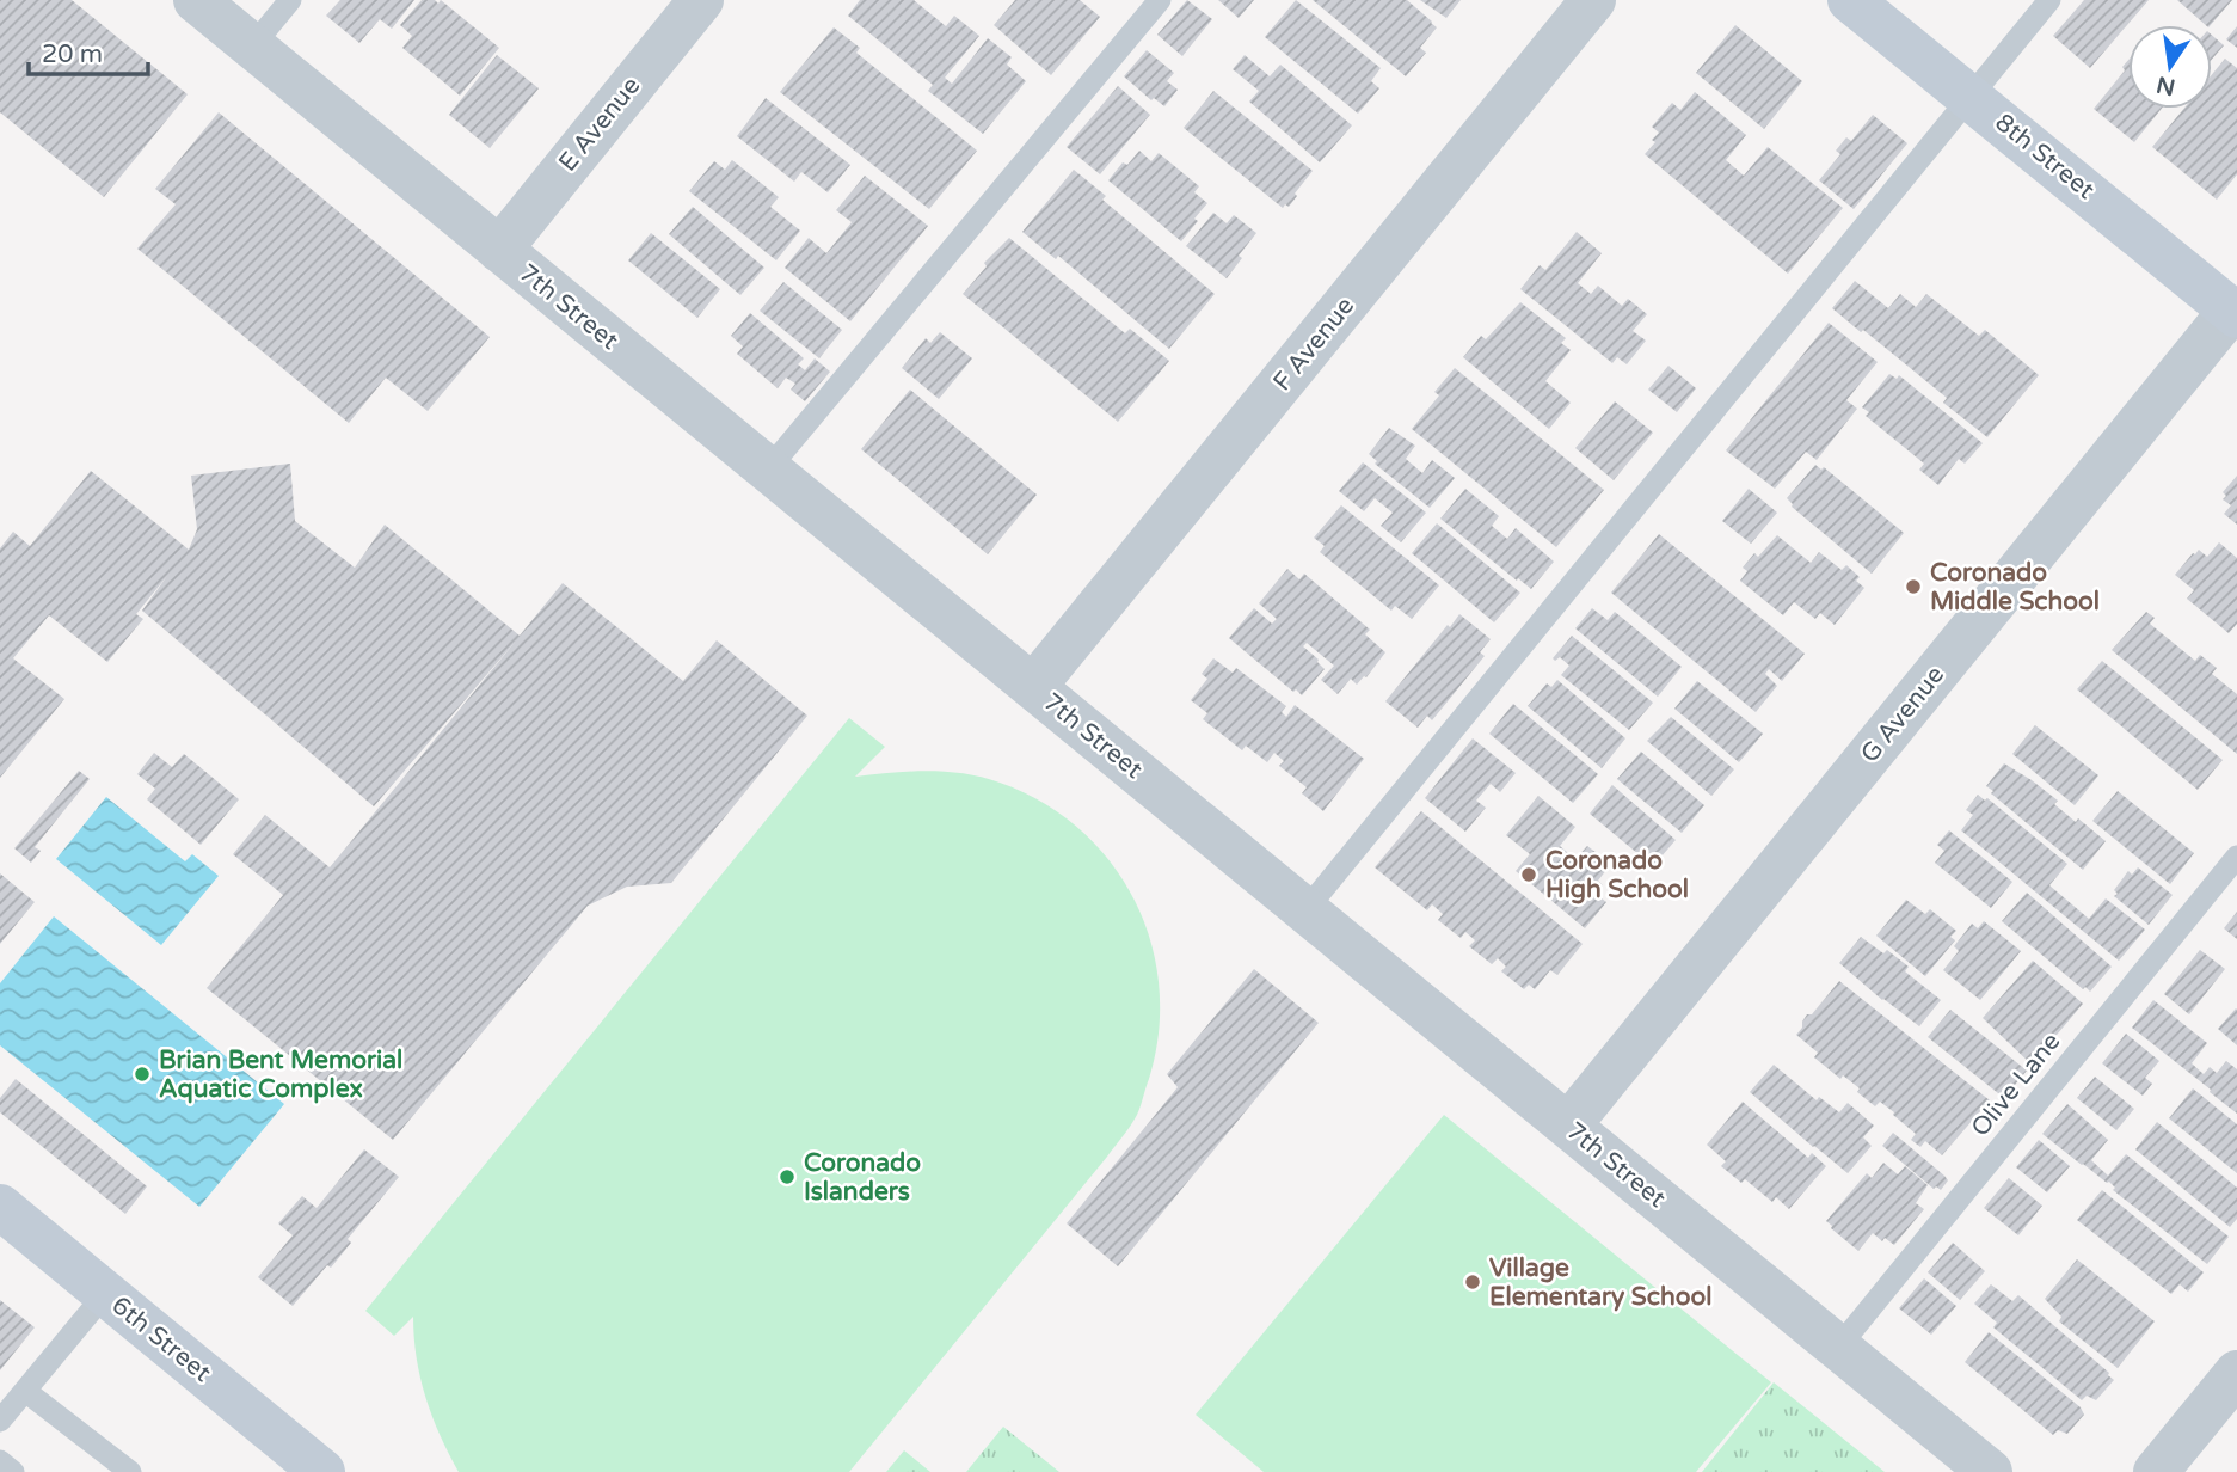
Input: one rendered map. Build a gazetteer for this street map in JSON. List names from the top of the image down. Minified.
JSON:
{"streets":{"street":["E Avenue","8th Street","7th Street","F Avenue","G Avenue","6th Street"],"lane":["Olive Lane"]},"crossings":[["E Avenue","7th Street"],["8th Street","G Avenue"],["7th Street","F Avenue"],["7th Street","G Avenue"],["7th Street","Olive Lane"]],"places":["Coronado Middle School","Coronado High School","Brian Bent Memorial Aquatic Complex","Coronado Islanders","Village Elementary School"],"scale_bar":"20 m","north":"bottom"}
